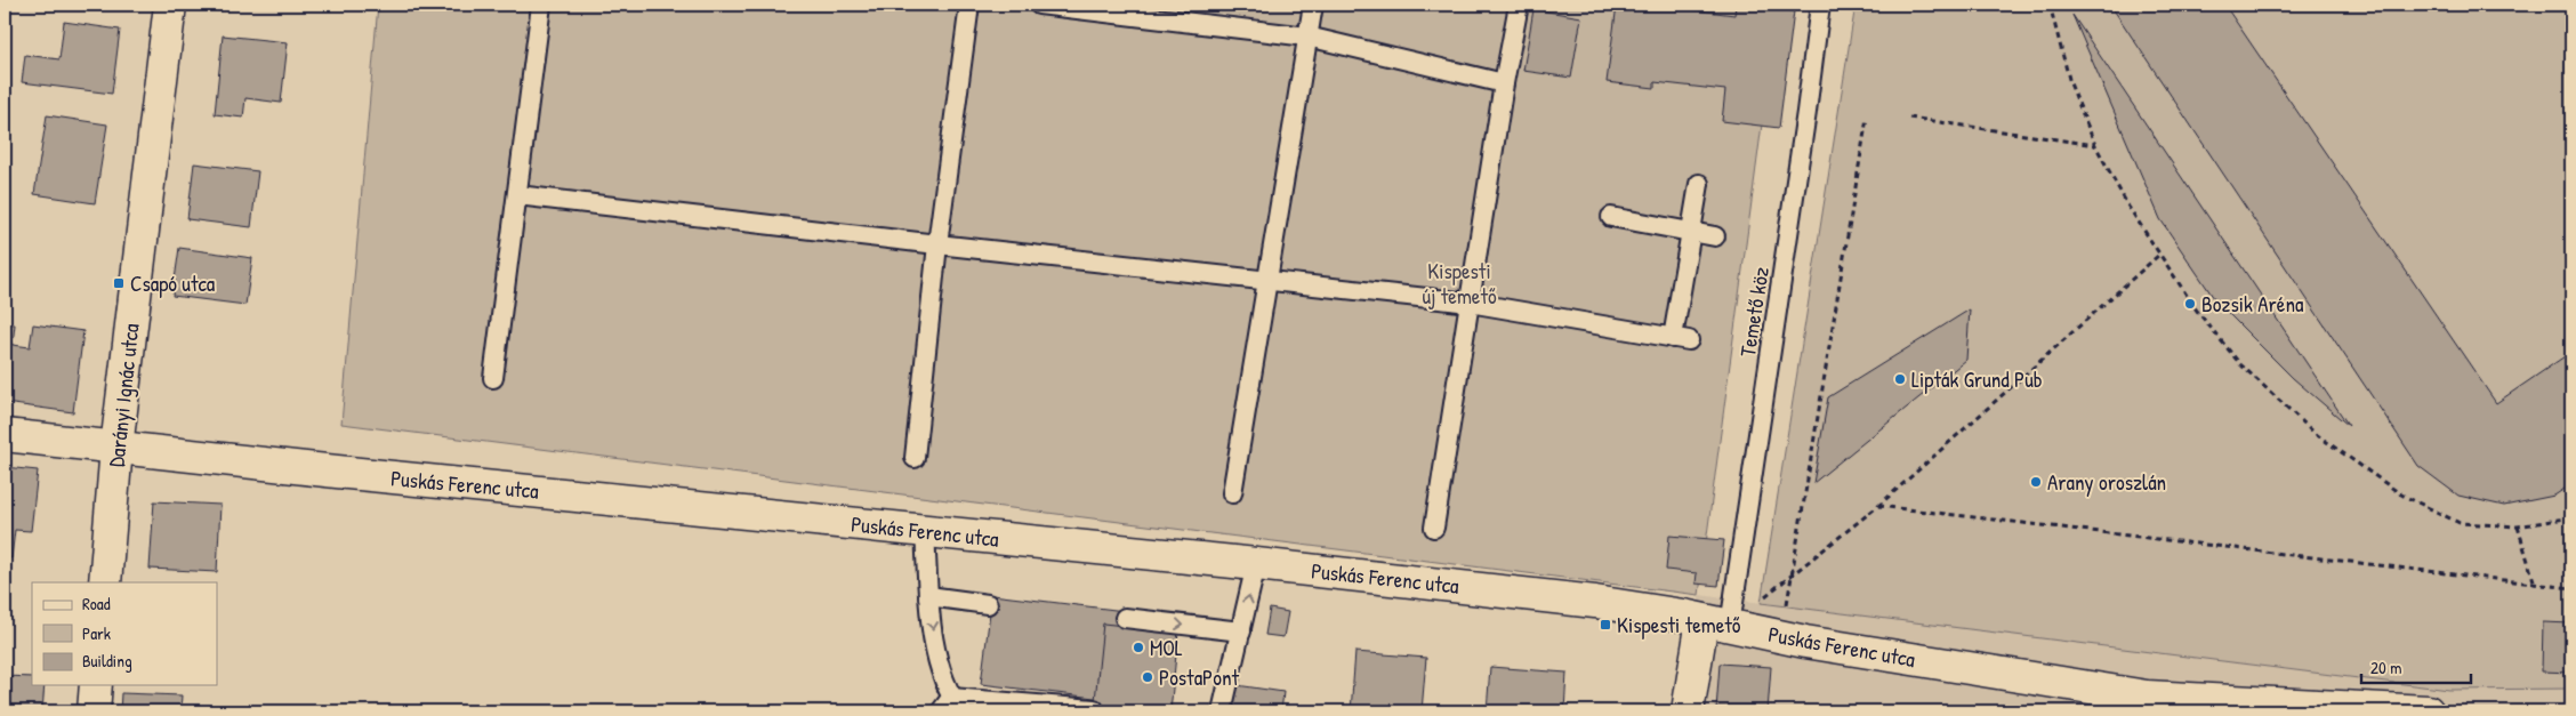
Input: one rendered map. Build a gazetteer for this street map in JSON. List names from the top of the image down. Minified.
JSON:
{"streets":{"street":["Darányi Ignác utca","Puskás Ferenc utca"],"lane":["Temető köz"]},"crossings":[["Temető köz","Puskás Ferenc utca"],["Darányi Ignác utca","Puskás Ferenc utca"]],"parks":["Kispesti új temető"],"places":{"transit":["Csapó utca","Kispesti temető"],"other":["Bozsik Aréna","Lipták Grund Pub","Arany oroszlán","MOL","PostaPont"]},"legend":["Road","Park","Building"],"scale_bar":"20 m"}
